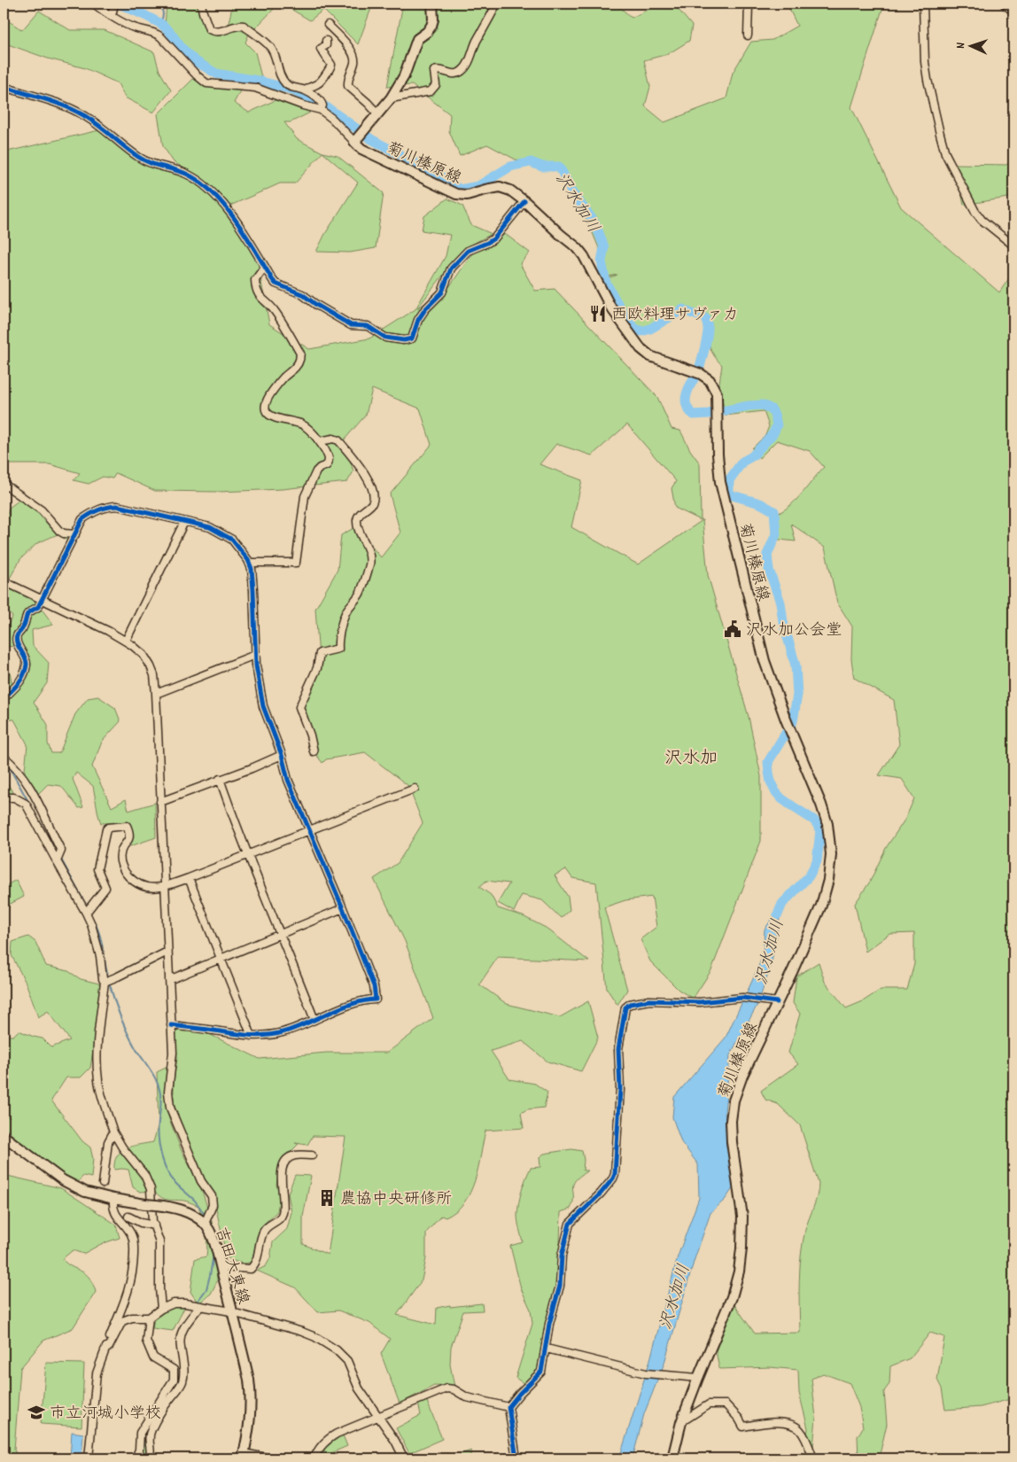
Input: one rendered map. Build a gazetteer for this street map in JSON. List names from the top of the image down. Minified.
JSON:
{"streets":{"main road":["菊川榛原線","吉田大東線"]},"districts":["沢水加"],"water":["沢水加川"],"places":{"restaurant":["西欧料理サヴァカ"],"public building":["沢水加公会堂"],"building":["農協中央研修所"],"school or university":["市立河城小学校"]},"north":"left"}
